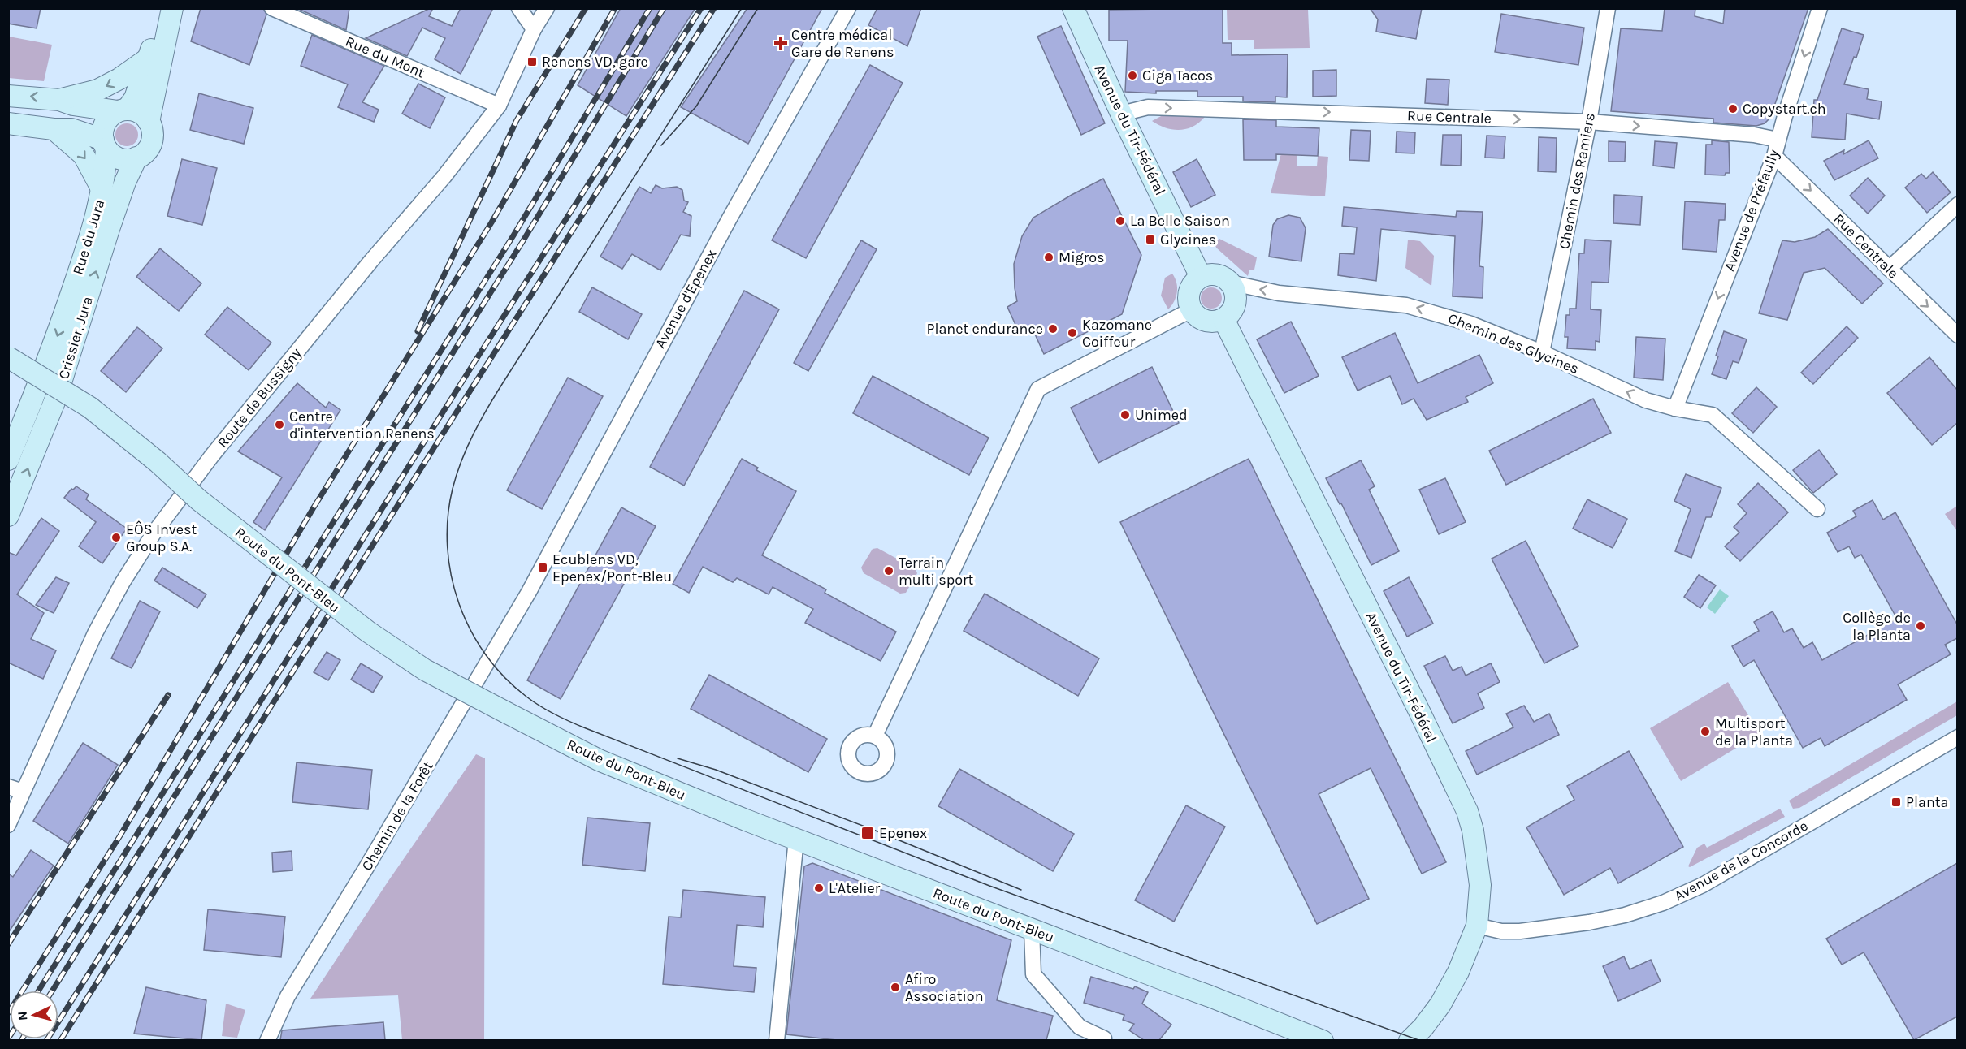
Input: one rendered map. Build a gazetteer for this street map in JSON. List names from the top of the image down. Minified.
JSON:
{"streets":{"main road":["Avenue du Tir-Fédéral","Rue du Jura","Crissier, Jura","Route du Pont-Bleu"],"street":["Rue du Mont","Rue Centrale","Chemin des Ramiers","Avenue de Préfaully","Avenue d'Epenex","Chemin des Glycines","Route de Bussigny","Chemin de la Forêt","Avenue de la Concorde"]},"crossings":[["Rue du Mont","Route de Bussigny"],["Rue Centrale","Avenue du Tir-Fédéral"],["Rue Centrale","Chemin des Ramiers"],["Rue Centrale","Avenue de Préfaully"],["Avenue du Tir-Fédéral","Chemin des Glycines"],["Avenue du Tir-Fédéral","Avenue de la Concorde"],["Chemin des Ramiers","Chemin des Glycines"],["Avenue de Préfaully","Chemin des Glycines"],["Rue du Jura","Crissier, Jura"],["Avenue d'Epenex","Chemin de la Forêt"]],"one_way":["Rue Centrale","Avenue de Préfaully","Rue du Jura","Crissier, Jura","Chemin des Glycines"],"places":{"health":["Centre médical Gare de Renens"],"transit":["Renens VD, gare","Glycines","Ecublens VD, Epenex/Pont-Bleu","Planta","Epenex"],"other":["Giga Tacos","Copystart.ch","La Belle Saison","Migros","Planet endurance","Kazomane Coiffeur","Unimed","Centre d'intervention Renens","EÔS Invest Group S.A.","Terrain multi sport","Collège de la Planta","Multisport de la Planta","L'Atelier","Afiro Association"]},"north":"left"}
